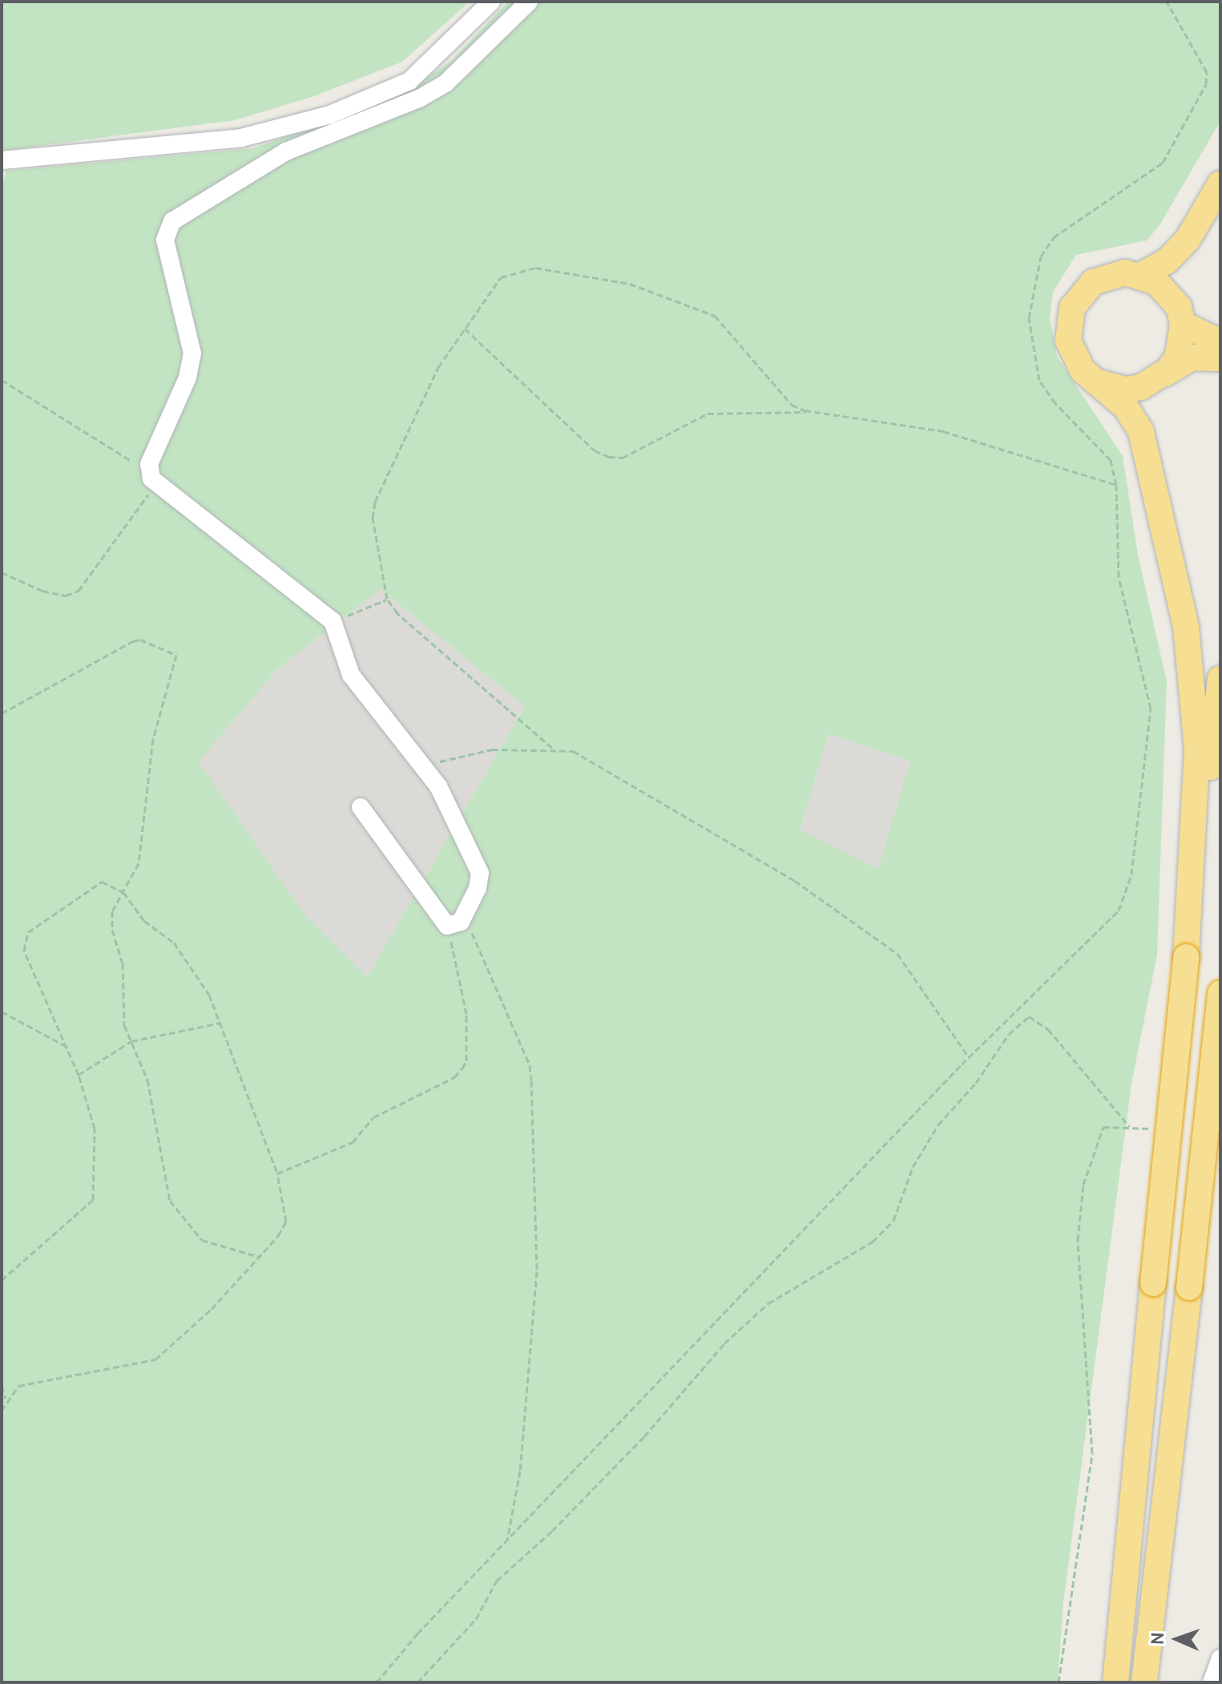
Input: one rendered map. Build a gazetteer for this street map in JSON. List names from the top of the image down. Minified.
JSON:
{"north":"left"}
